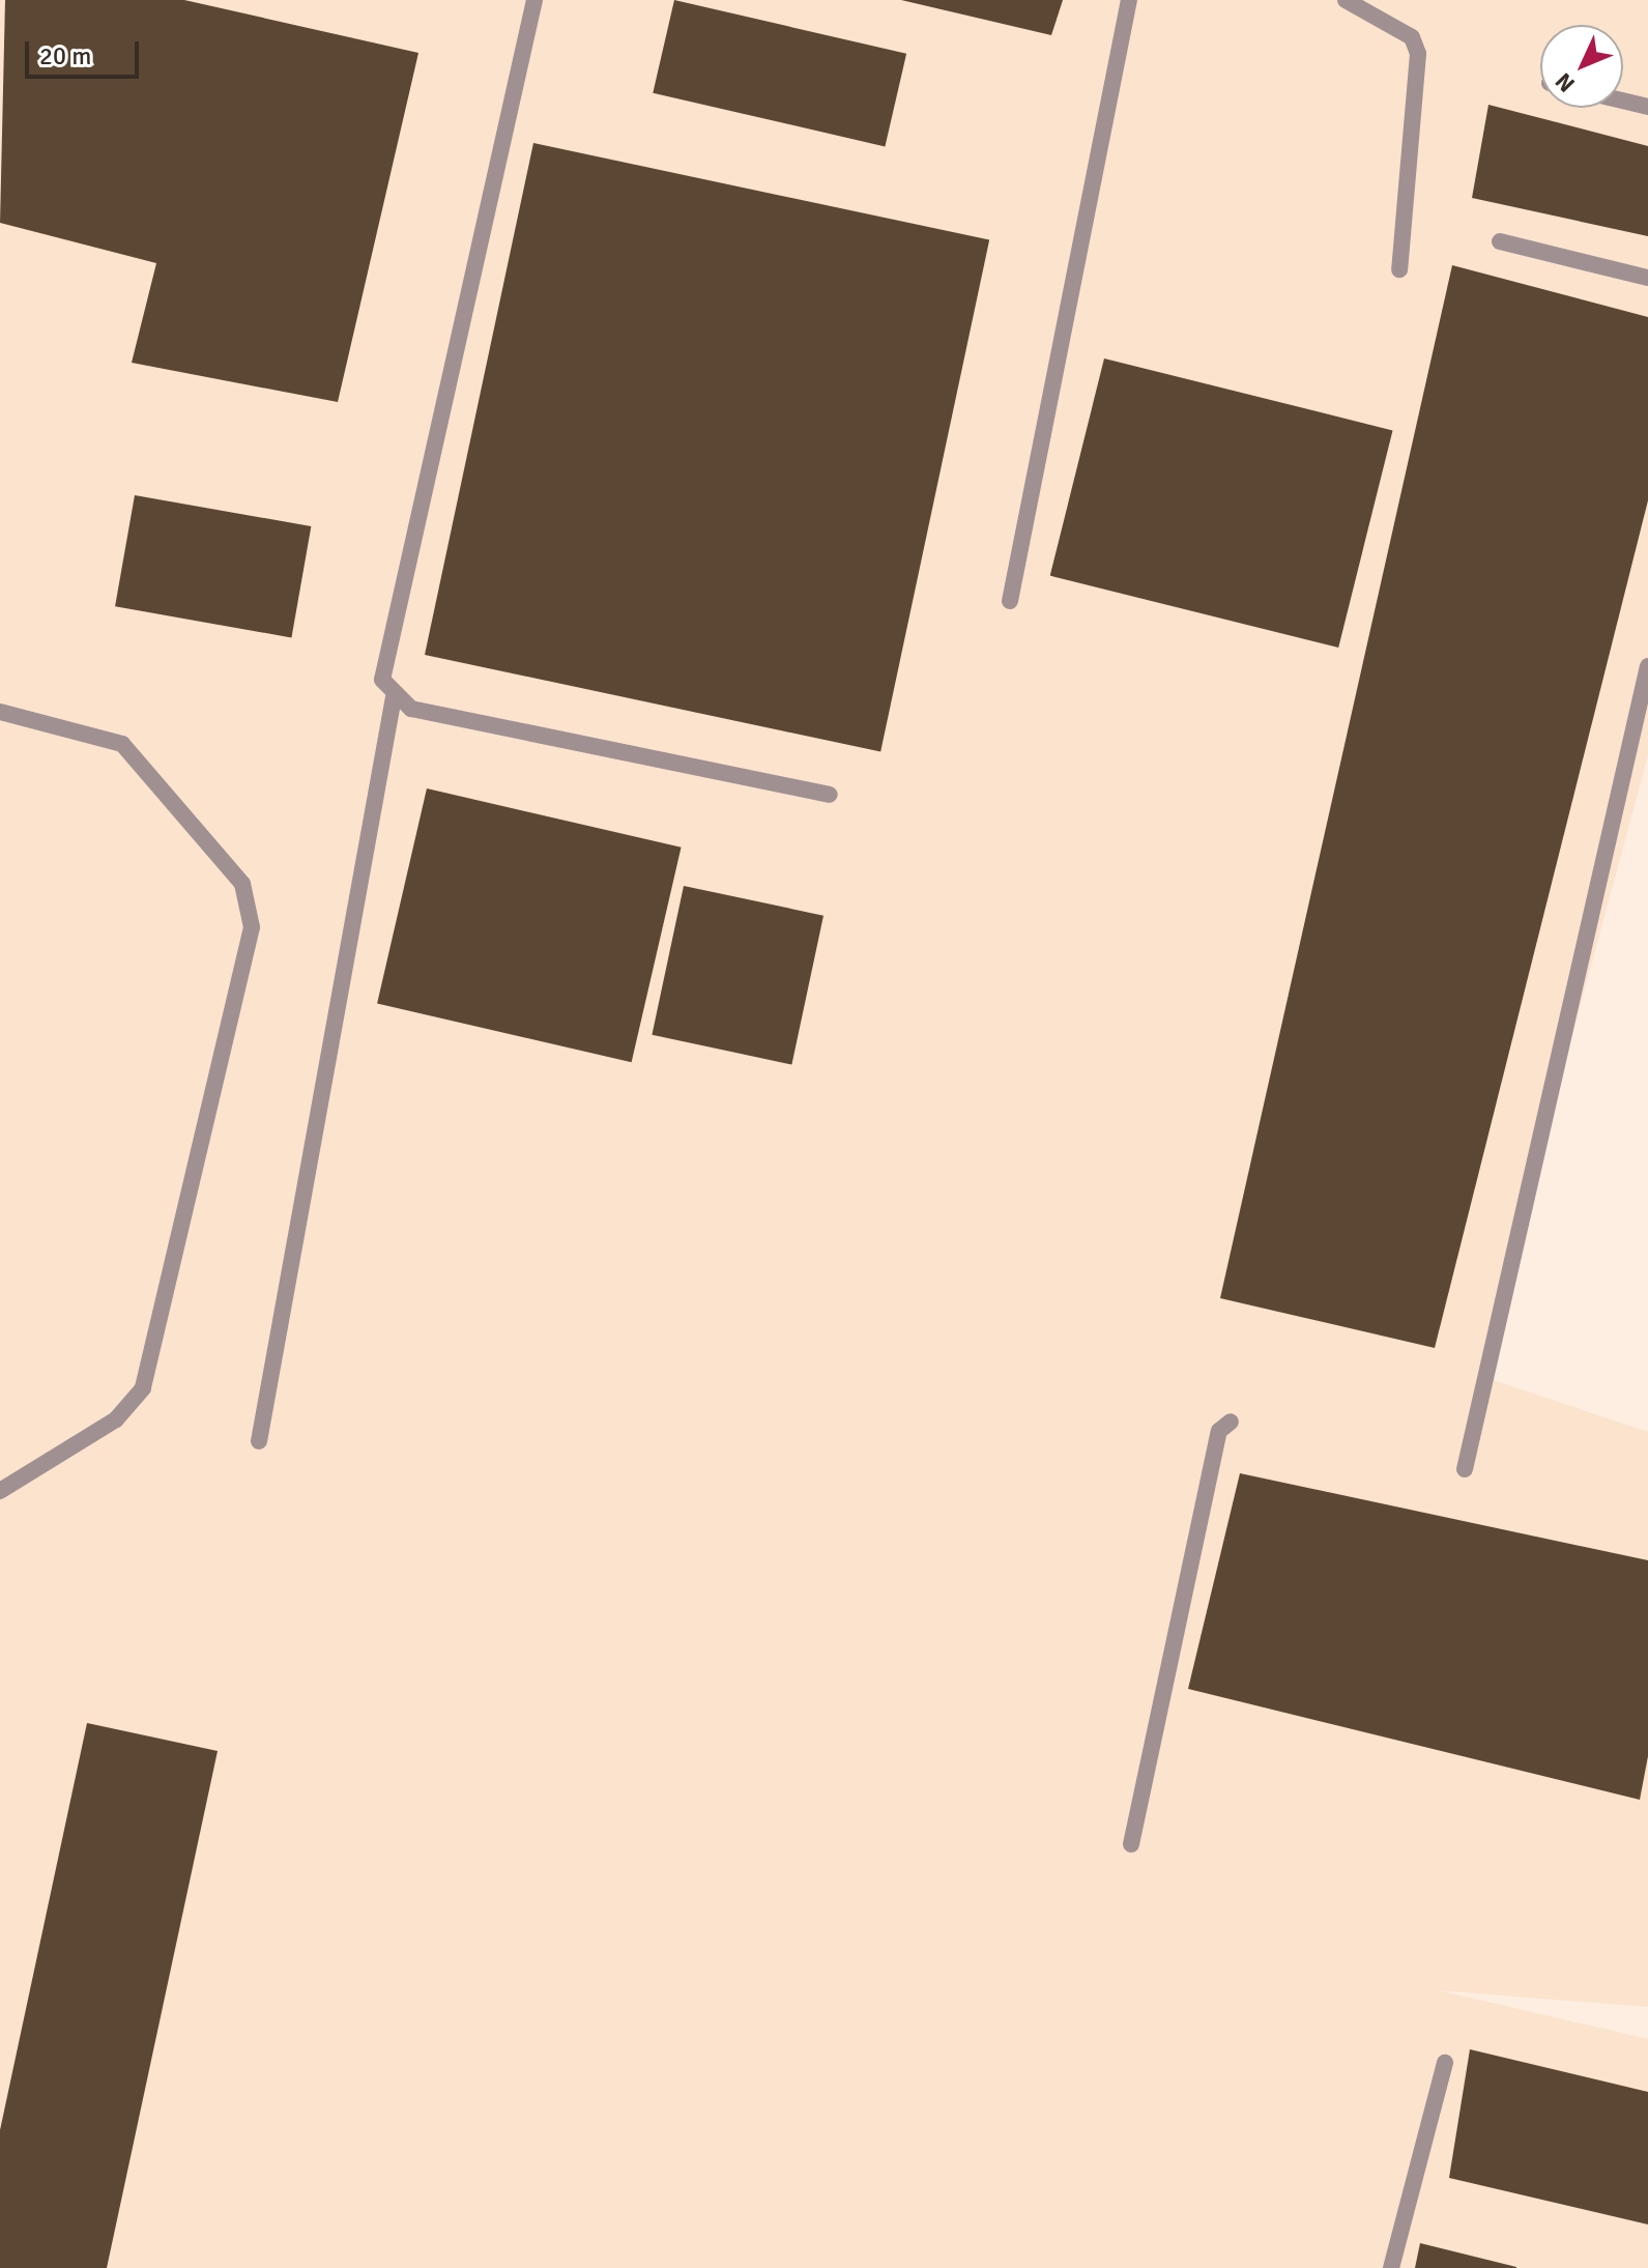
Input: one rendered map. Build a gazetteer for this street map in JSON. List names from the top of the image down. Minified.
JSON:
{"scale_bar":"20 m","north":"bottom left"}
